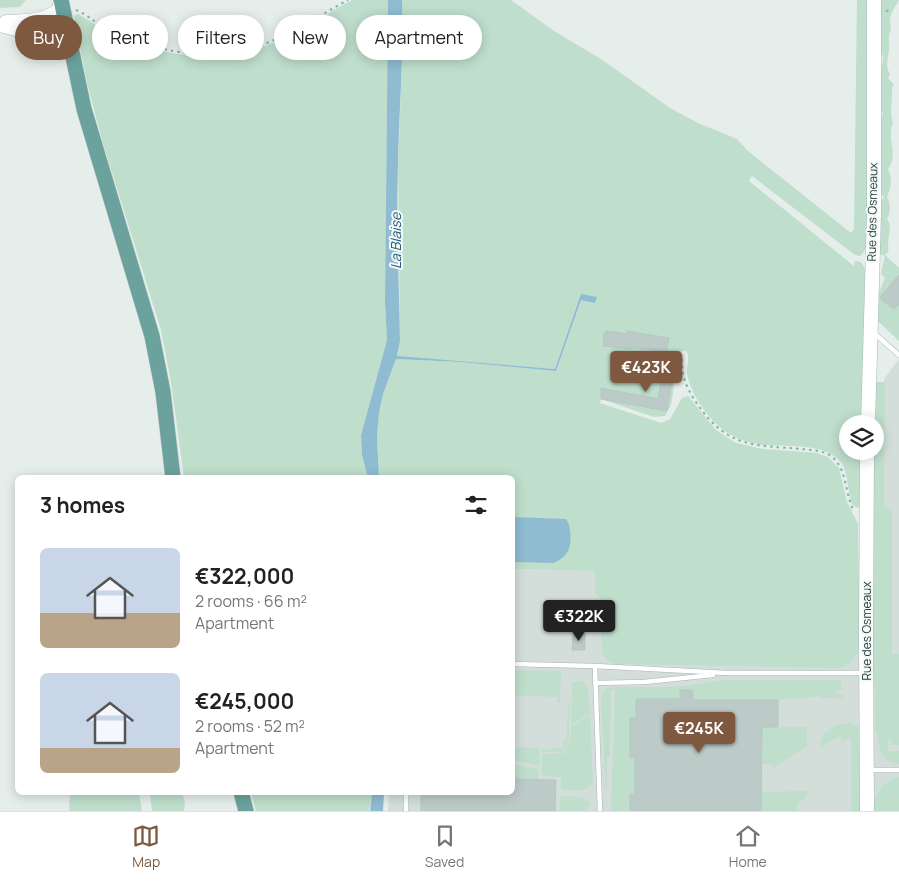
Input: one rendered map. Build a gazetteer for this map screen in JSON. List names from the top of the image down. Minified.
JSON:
{"streets":{"main road":["Rue des Osmeaux"]},"water":["La Blaise"],"page":{"chip":["Buy","Rent","Filters","New","Apartment"],"price":["€423K","€322K","€245K"],"heading":"3 homes","list":[{"name":"€322,000","note":"2 rooms · 66 m² · Apartment"},{"name":"€245,000","note":"2 rooms · 52 m² · Apartment"}],"tabs":["Map","Saved","Home"]}}
